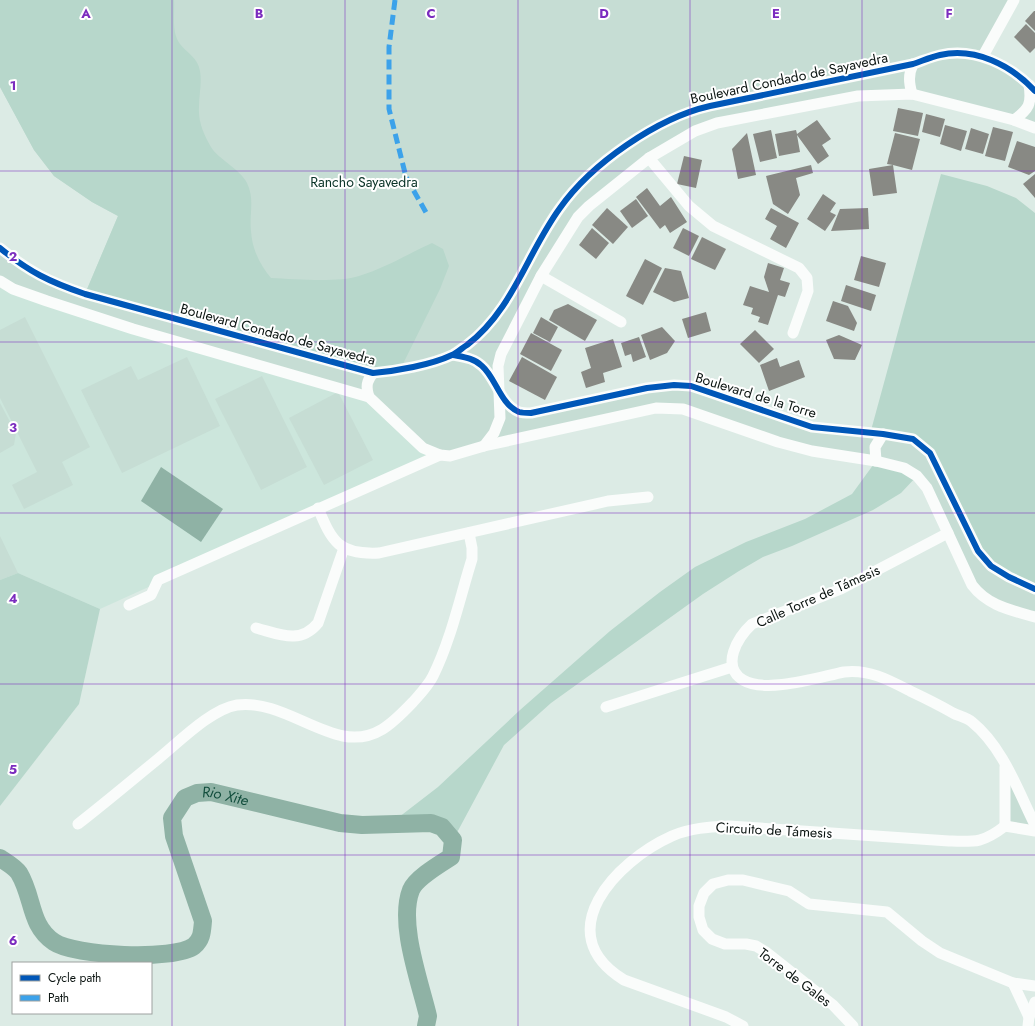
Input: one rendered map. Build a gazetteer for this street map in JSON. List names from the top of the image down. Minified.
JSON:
{"streets":{"street":["Boulevard Condado de Sayavedra","Boulevard de la Torre","Calle Torre de Támesis","Circuito de Támesis","Torre de Gales"]},"crossings":[["Boulevard Condado de Sayavedra","Boulevard de la Torre"]],"water":["Rio Xite"],"parks":["Rancho Sayavedra"],"legend":["Cycle path","Path"],"grid":{"columns":["A","B","C","D","E","F"],"rows":["1","2","3","4","5","6"]}}
